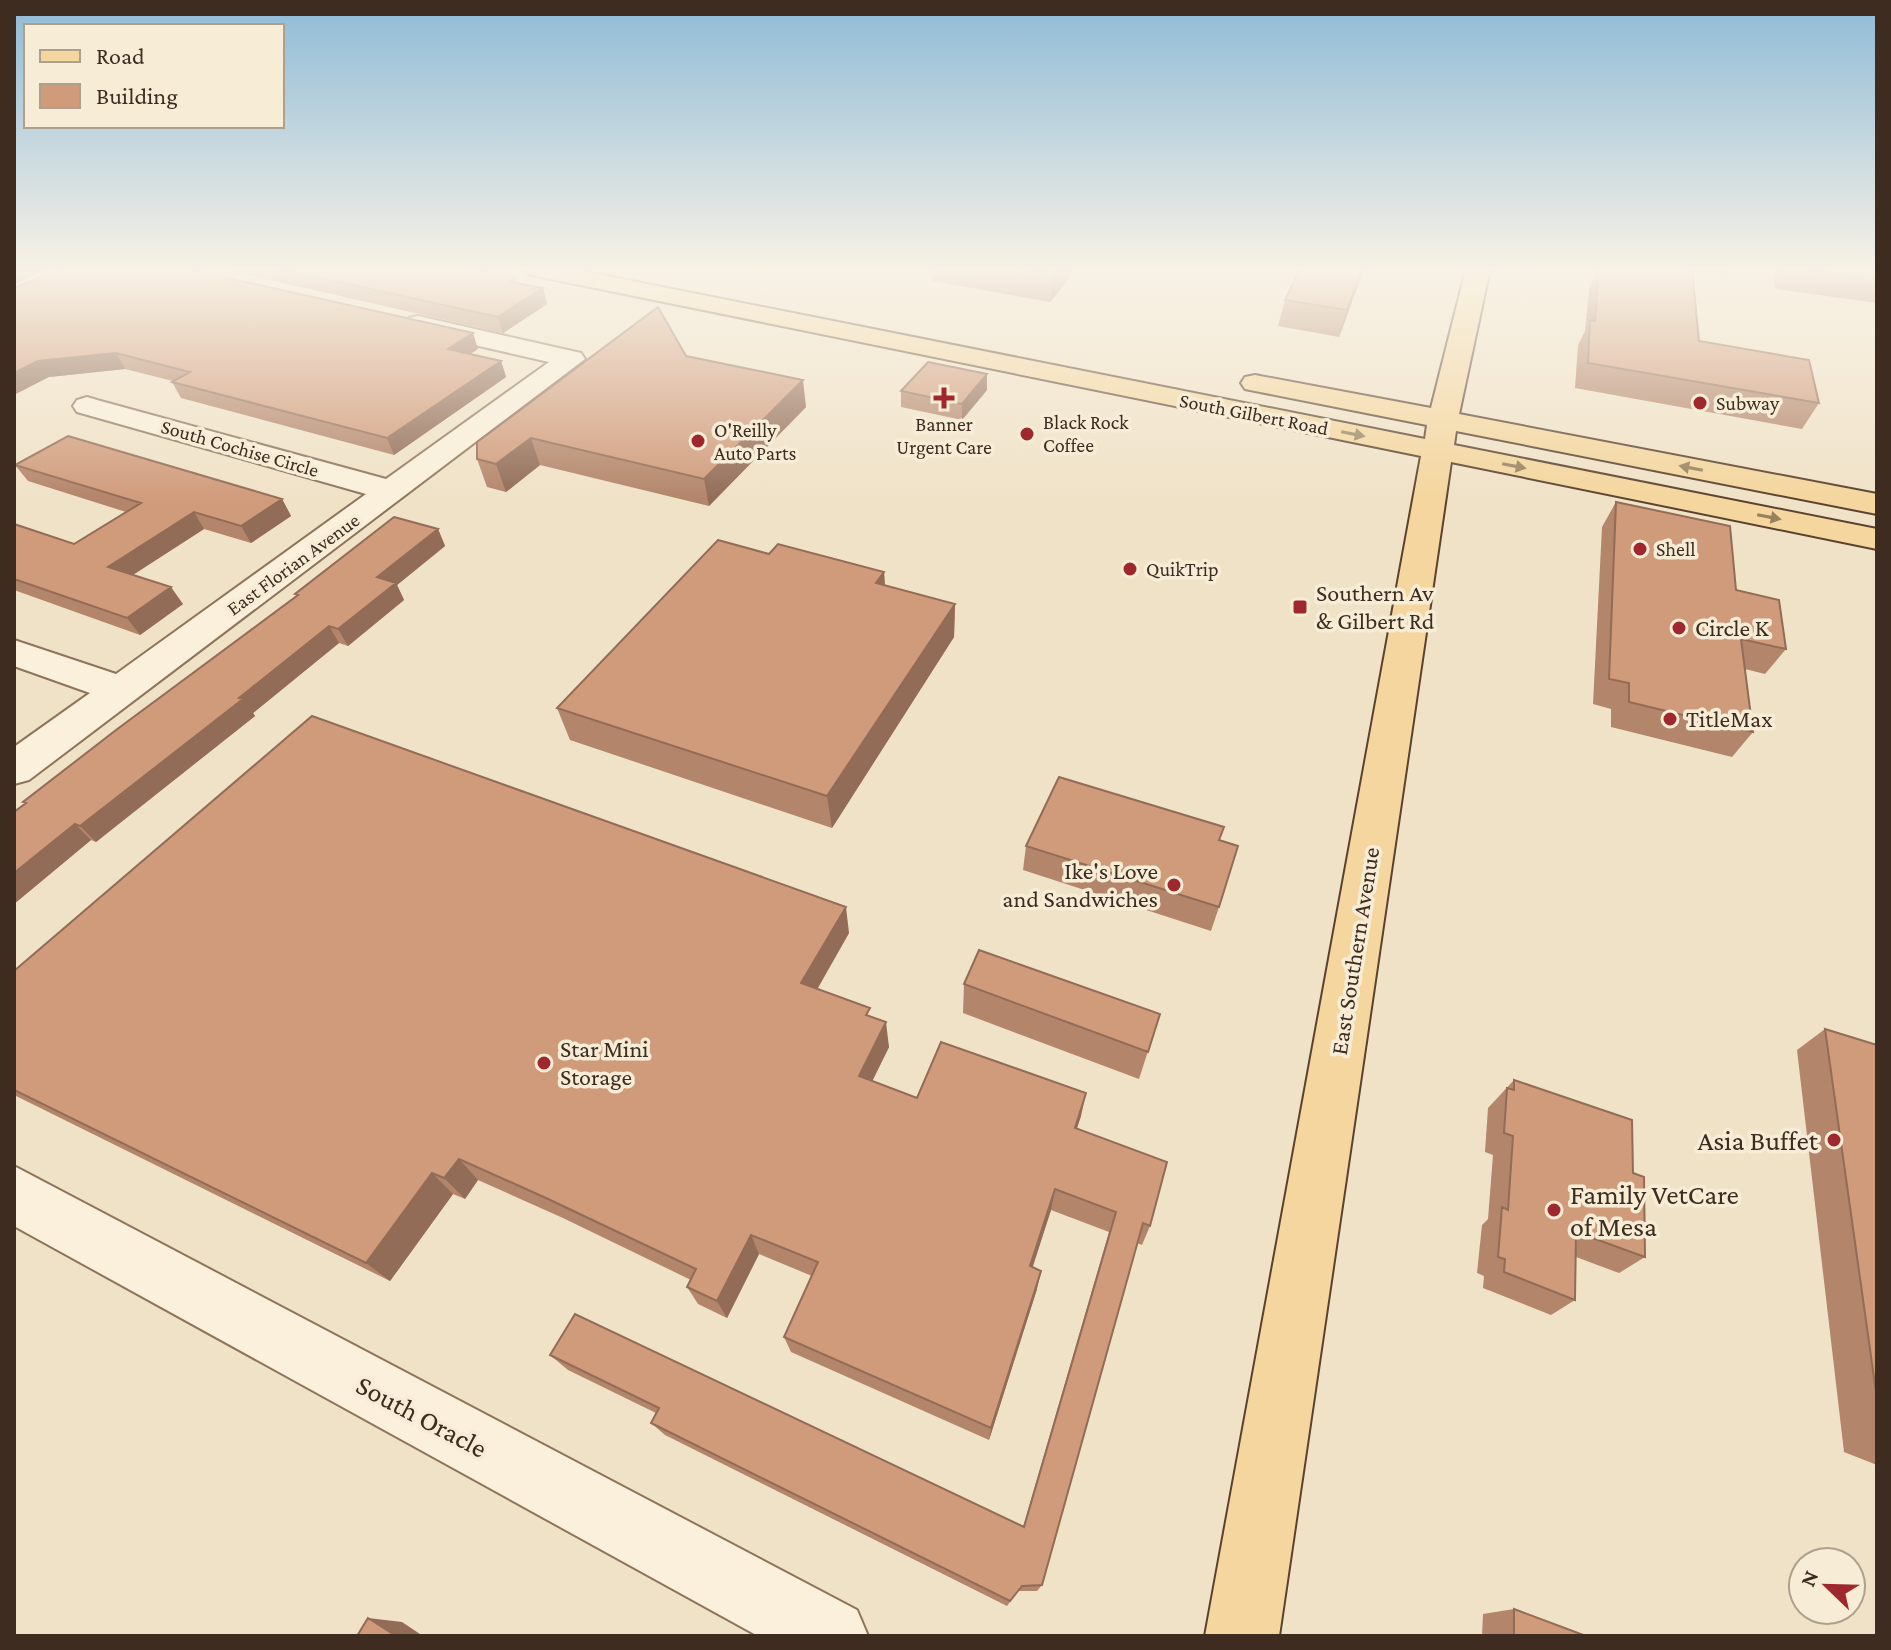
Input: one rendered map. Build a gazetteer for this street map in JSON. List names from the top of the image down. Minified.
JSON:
{"streets":{"main road":["South Gilbert Road","East Southern Avenue"],"street":["South Cochise Circle","East Florian Avenue","South Oracle"]},"crossings":[["South Gilbert Road","East Southern Avenue"],["South Cochise Circle","East Florian Avenue"]],"places":{"health":["Banner Urgent Care"],"other":["Subway","Black Rock Coffee","O'Reilly Auto Parts","Shell","QuikTrip","Circle K","TitleMax","Ike's Love and Sandwiches","Star Mini Storage","Asia Buffet","Family VetCare of Mesa"],"transit":["Southern Av & Gilbert Rd"]},"legend":["Road","Building"],"north":"top left"}
